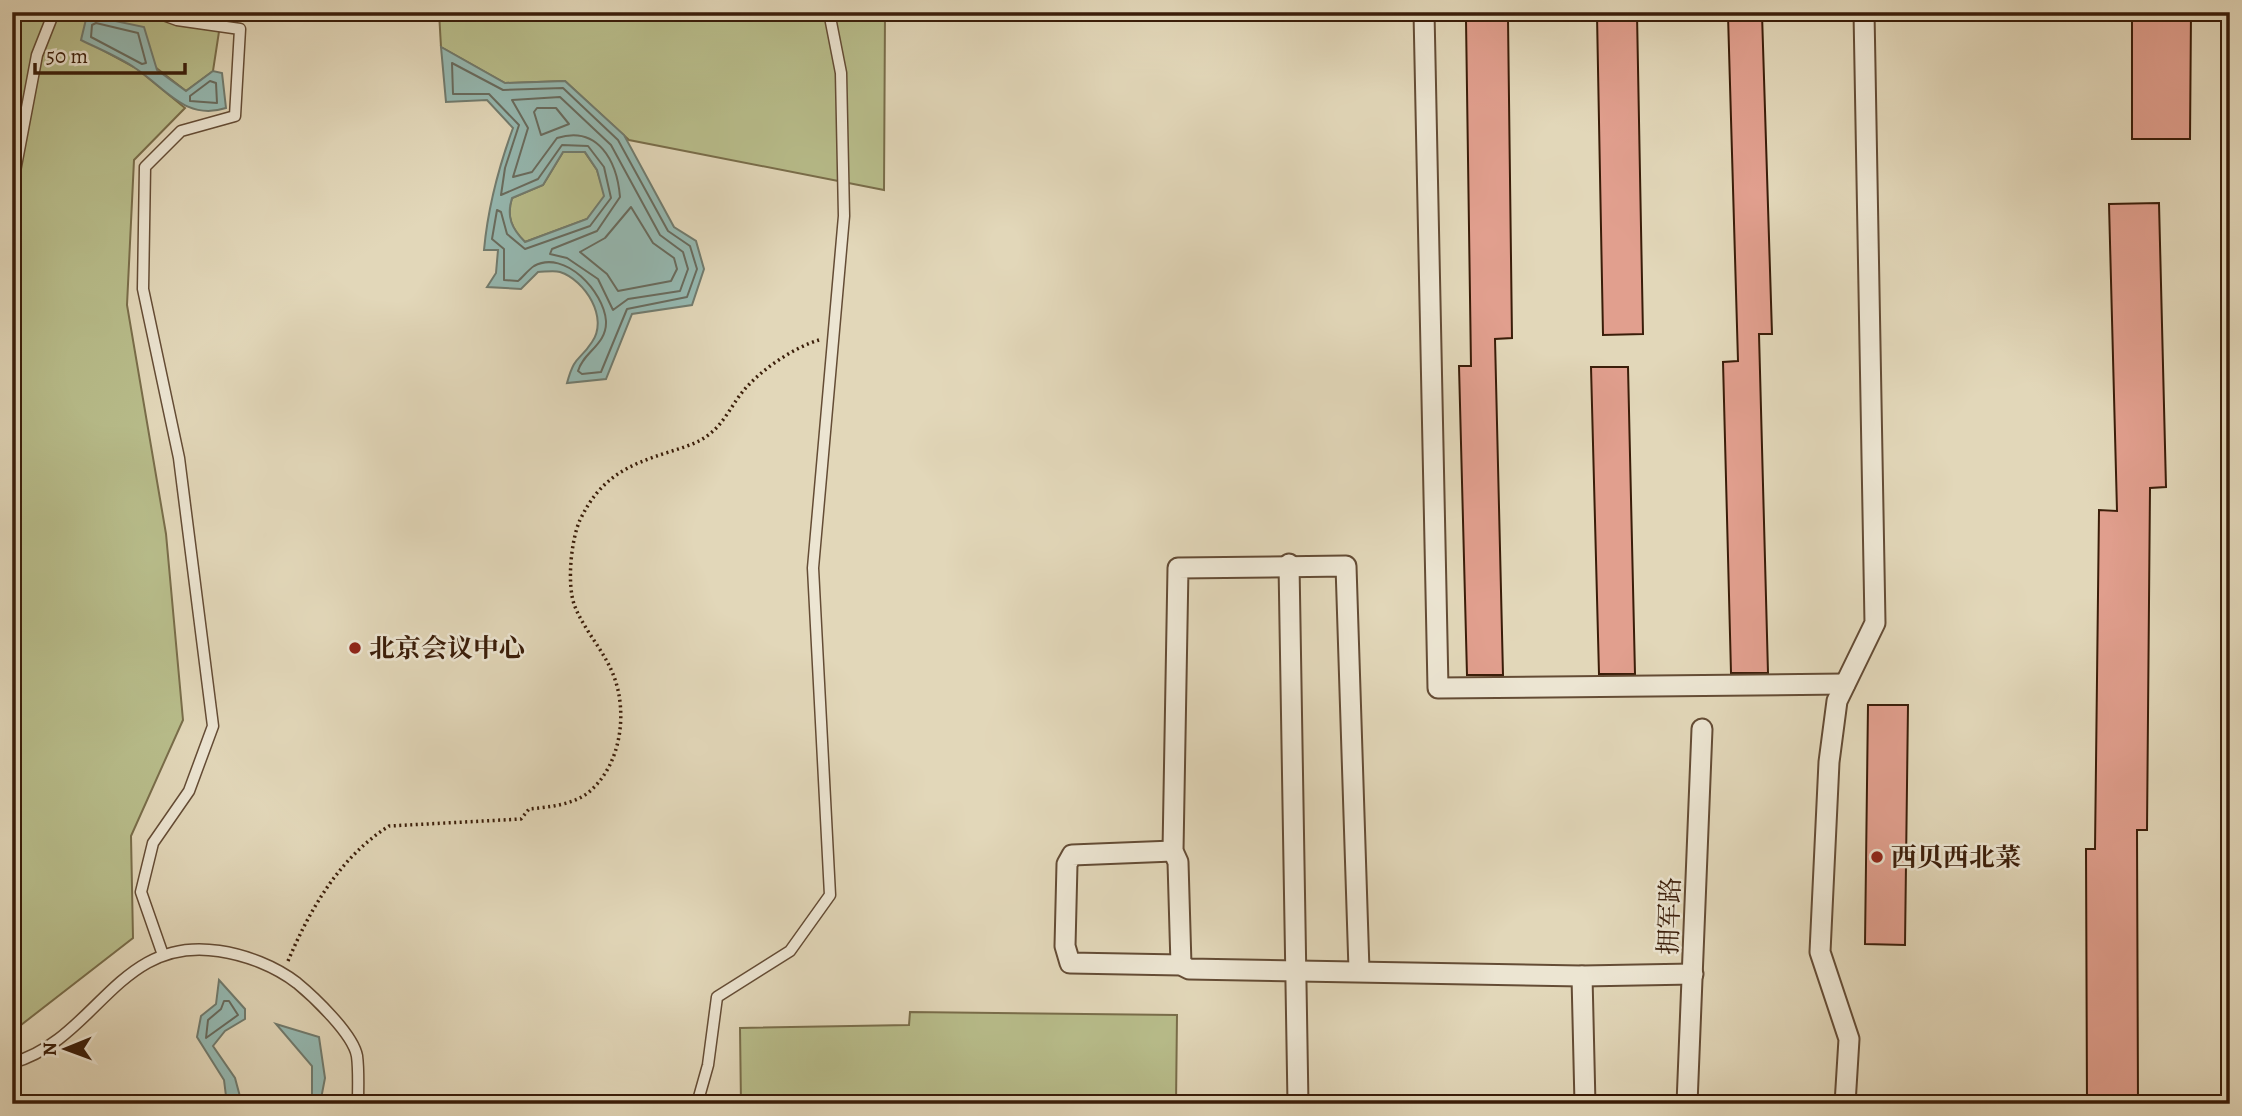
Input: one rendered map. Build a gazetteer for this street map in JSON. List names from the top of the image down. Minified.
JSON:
{"streets":{"street":["拥军路"]},"places":["北京会议中心","西贝西北菜"],"scale_bar":"50 m","north":"left"}
